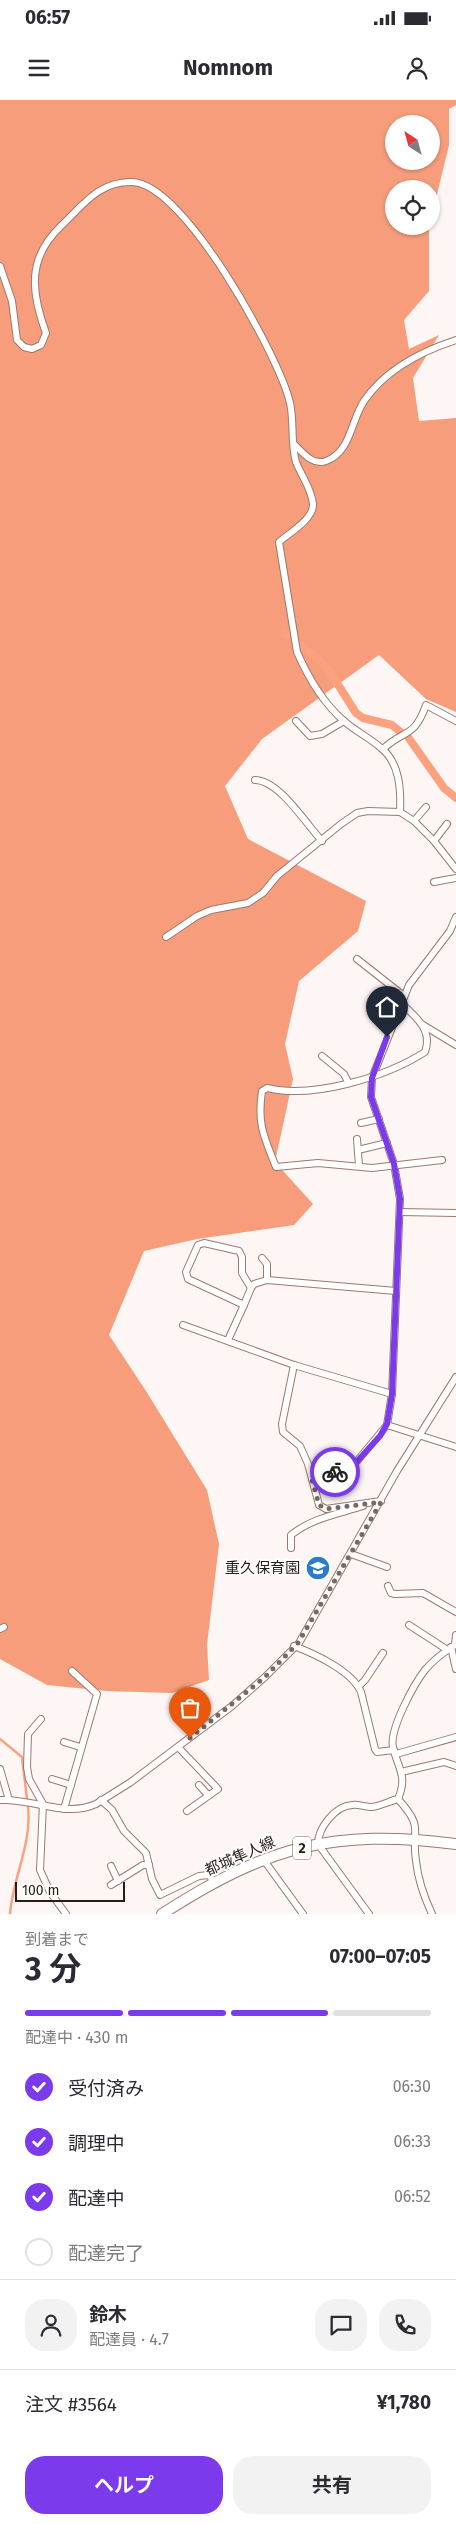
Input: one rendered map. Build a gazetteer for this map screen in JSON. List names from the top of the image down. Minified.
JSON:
{"streets":{"main road":["2","都城隼人線"]},"places":{"school or university":["重久保育園"]},"scale_bar":"100 m","north":"top left","page":{"status":"06:57","header":"Nomnom","scale":"100 m","heading":["3 分","到着まで","07:00–07:05"],"panel":["鈴木","配達員 · 4.7","注文 #3564","¥1,780"],"bar":"配達中 · 430 m","list":[["受付済み","06:30"],["調理中","06:33"],["配達中","06:52"],"配達完了"],"buttons":["ヘルプ","共有"]}}
